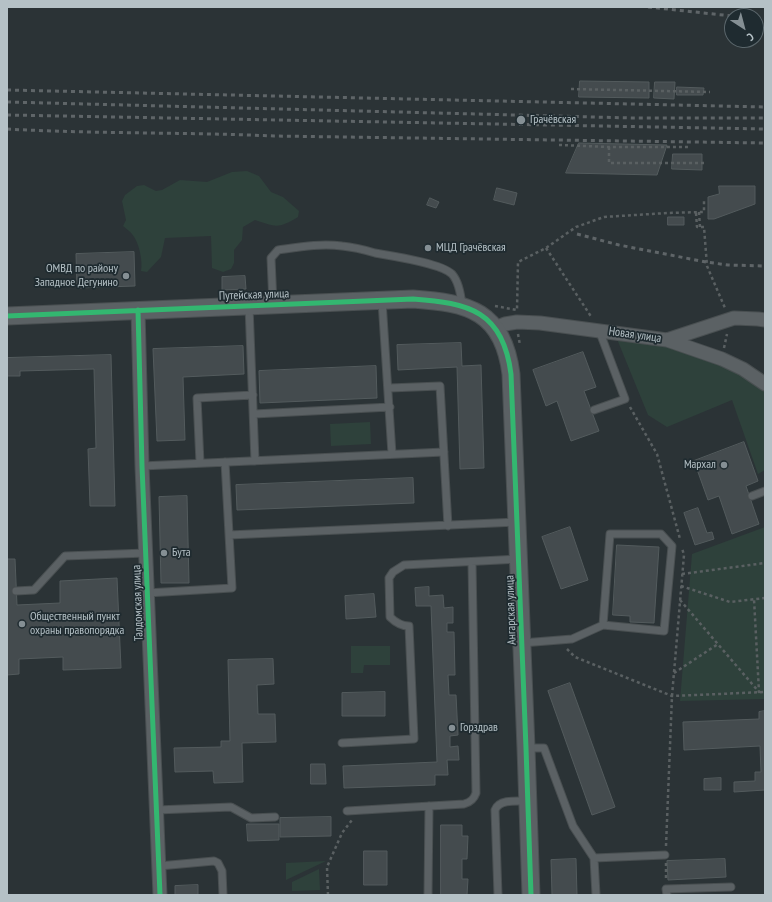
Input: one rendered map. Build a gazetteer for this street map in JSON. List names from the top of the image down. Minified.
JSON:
{"streets":{"street":["Путейская улица","Новая улица","Талдомская улица","Ангарская улица"]},"crossings":[["Путейская улица","Новая улица"],["Путейская улица","Талдомская улица"],["Путейская улица","Ангарская улица"],["Новая улица","Ангарская улица"]],"places":["Грачёвская","МЦД Грачёвская","ОМВД по району Западное Дегунино","Мархал","Бута","Общественный пункт охраны правопорядка","Горздрав"],"north":"bottom right"}
